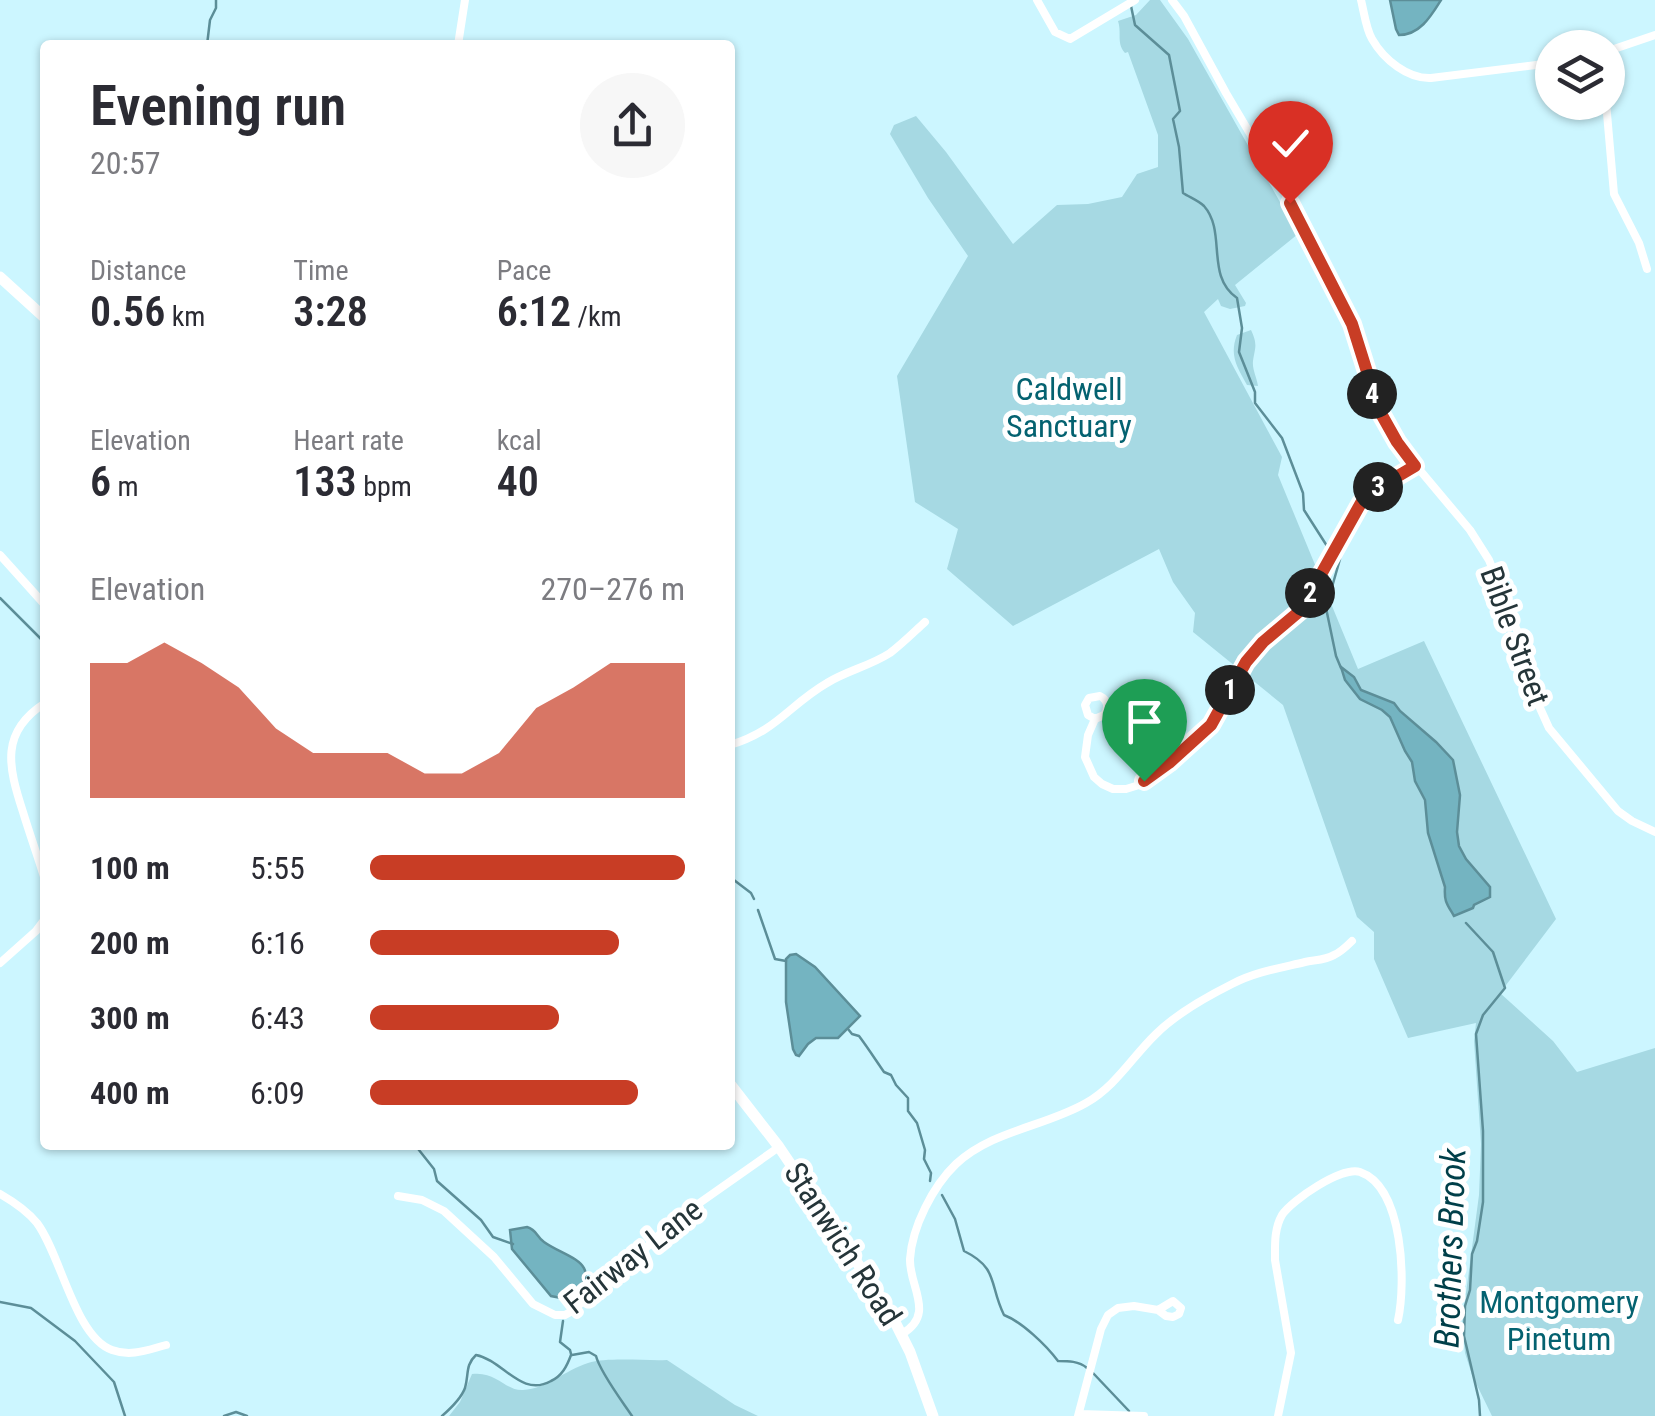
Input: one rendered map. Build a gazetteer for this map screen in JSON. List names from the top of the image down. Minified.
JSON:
{"streets":{"street":["Bible Street","Stanwich Road","Fairway Lane"]},"crossings":[["Stanwich Road","Fairway Lane"]],"water":["Brothers Brook"],"parks":["Caldwell Sanctuary","Montgomery Pinetum"],"page":{"heading":["Evening run","20:57"],"stats":[["Distance","0.56 km"],["Time","3:28"],["Pace","6:12 /km"],["Elevation","6 m"],["Heart rate","133 bpm"],["kcal","40"]],"pins":["4","3","2","1"],"chart":["Elevation","270–276 m"],"list":[{"name":"100 m","note":"5:55"},{"name":"200 m","note":"6:16"},{"name":"300 m","note":"6:43"},{"name":"400 m","note":"6:09"}]}}
